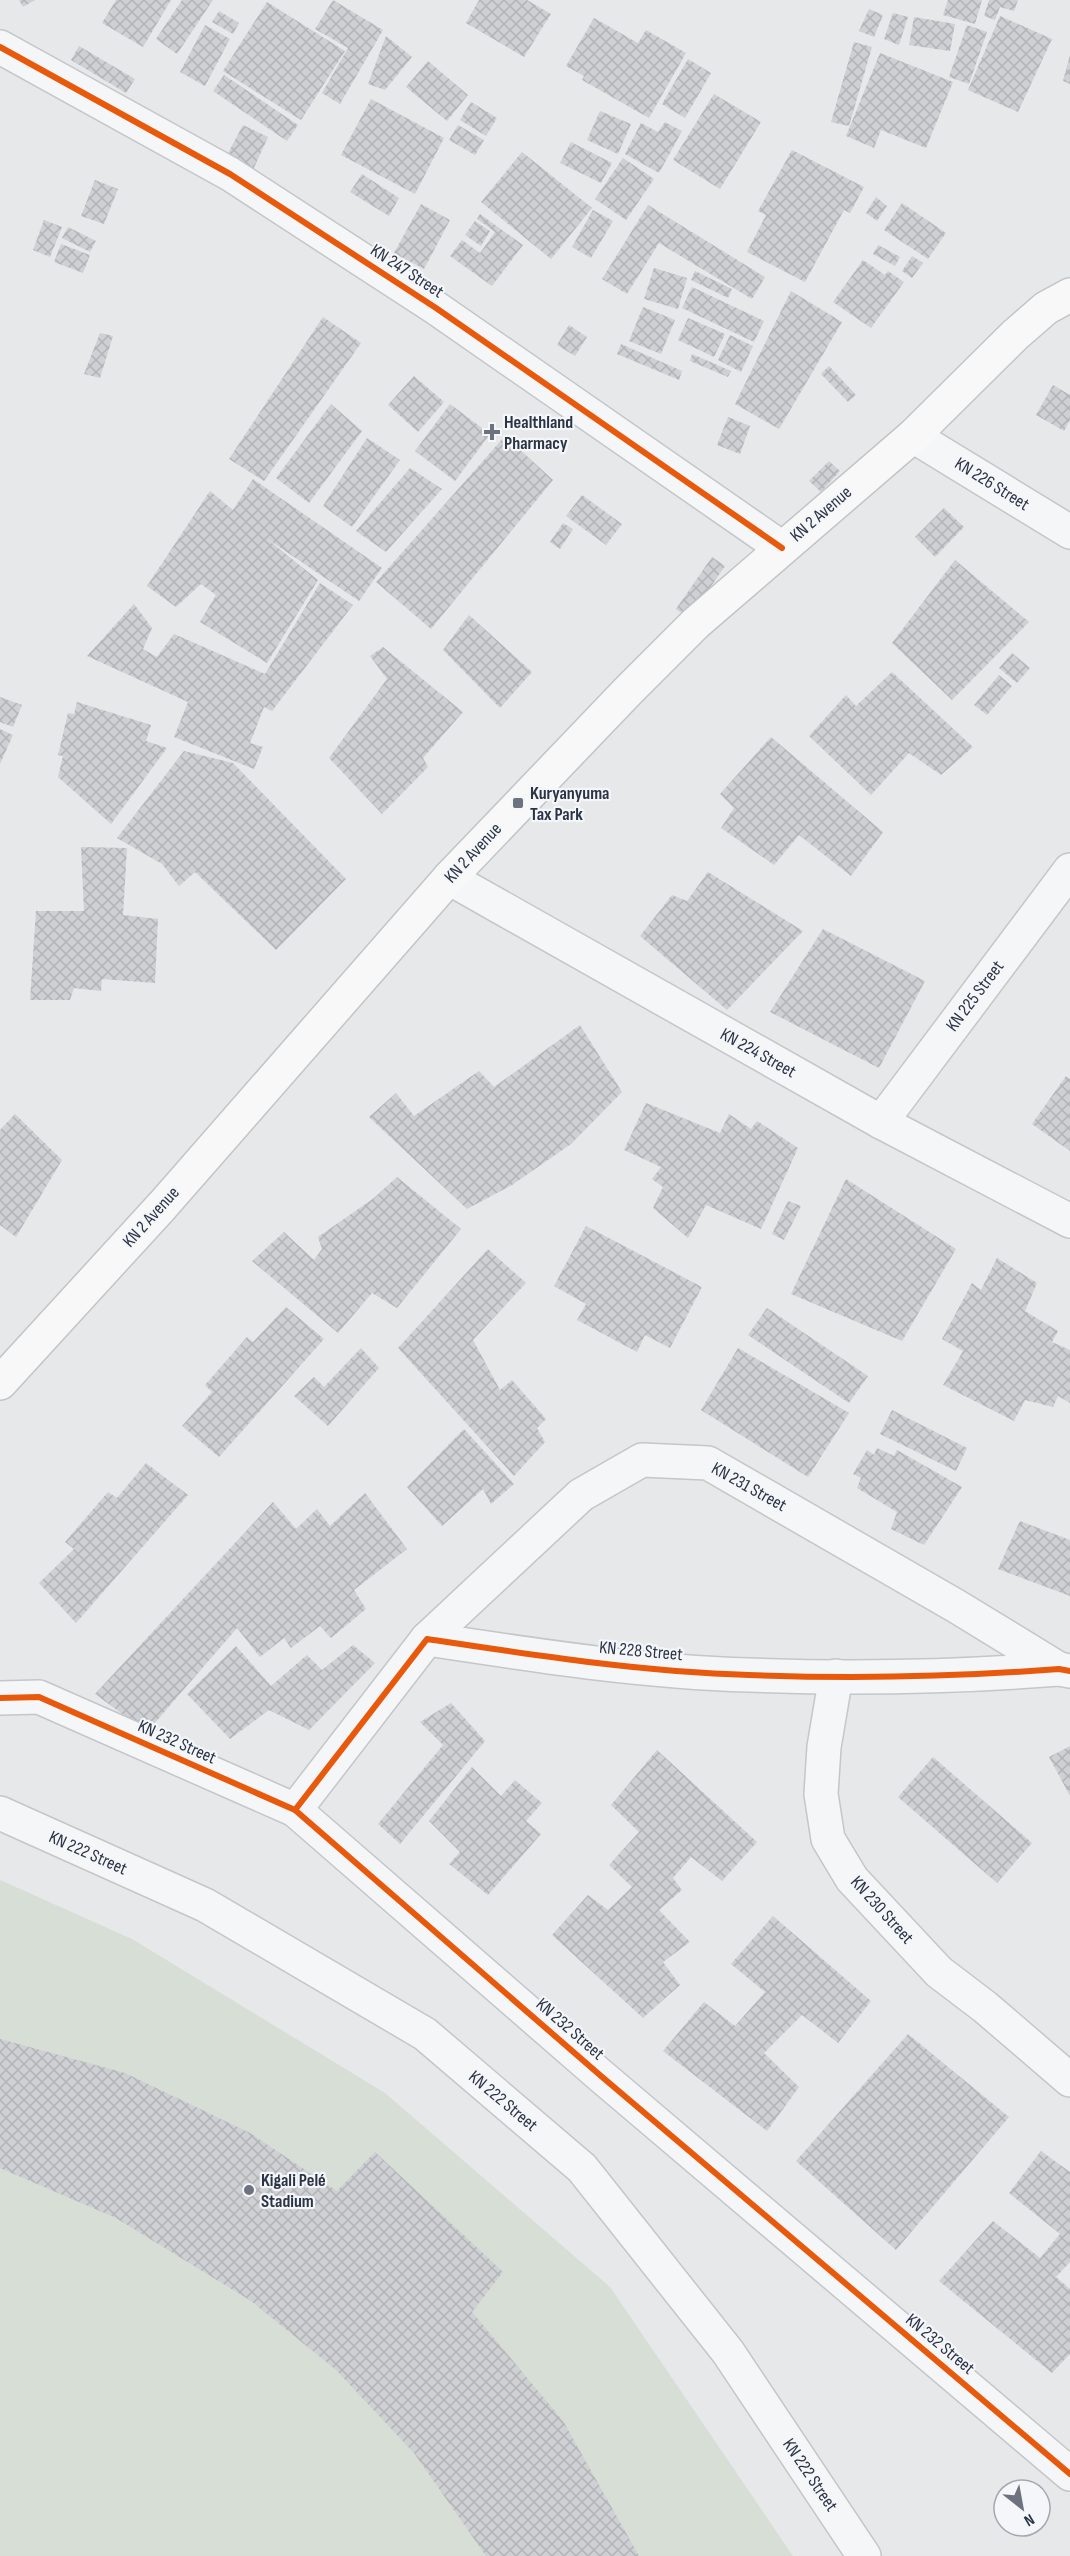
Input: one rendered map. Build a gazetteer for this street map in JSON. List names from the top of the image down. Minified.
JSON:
{"streets":{"main road":["KN 2 Avenue"],"street":["KN 247 Street","KN 226 Street","KN 225 Street","KN 224 Street","KN 231 Street","KN 228 Street","KN 232 Street","KN 222 Street","KN 230 Street"]},"crossings":[["KN 247 Street","KN 2 Avenue"],["KN 226 Street","KN 2 Avenue"],["KN 2 Avenue","KN 224 Street"],["KN 225 Street","KN 224 Street"],["KN 231 Street","KN 228 Street"],["KN 228 Street","KN 230 Street"]],"places":{"health":["Healthland Pharmacy"],"transit":["Kuryanyuma Tax Park"],"other":["Kigali Pelé Stadium"]},"north":"bottom right"}
